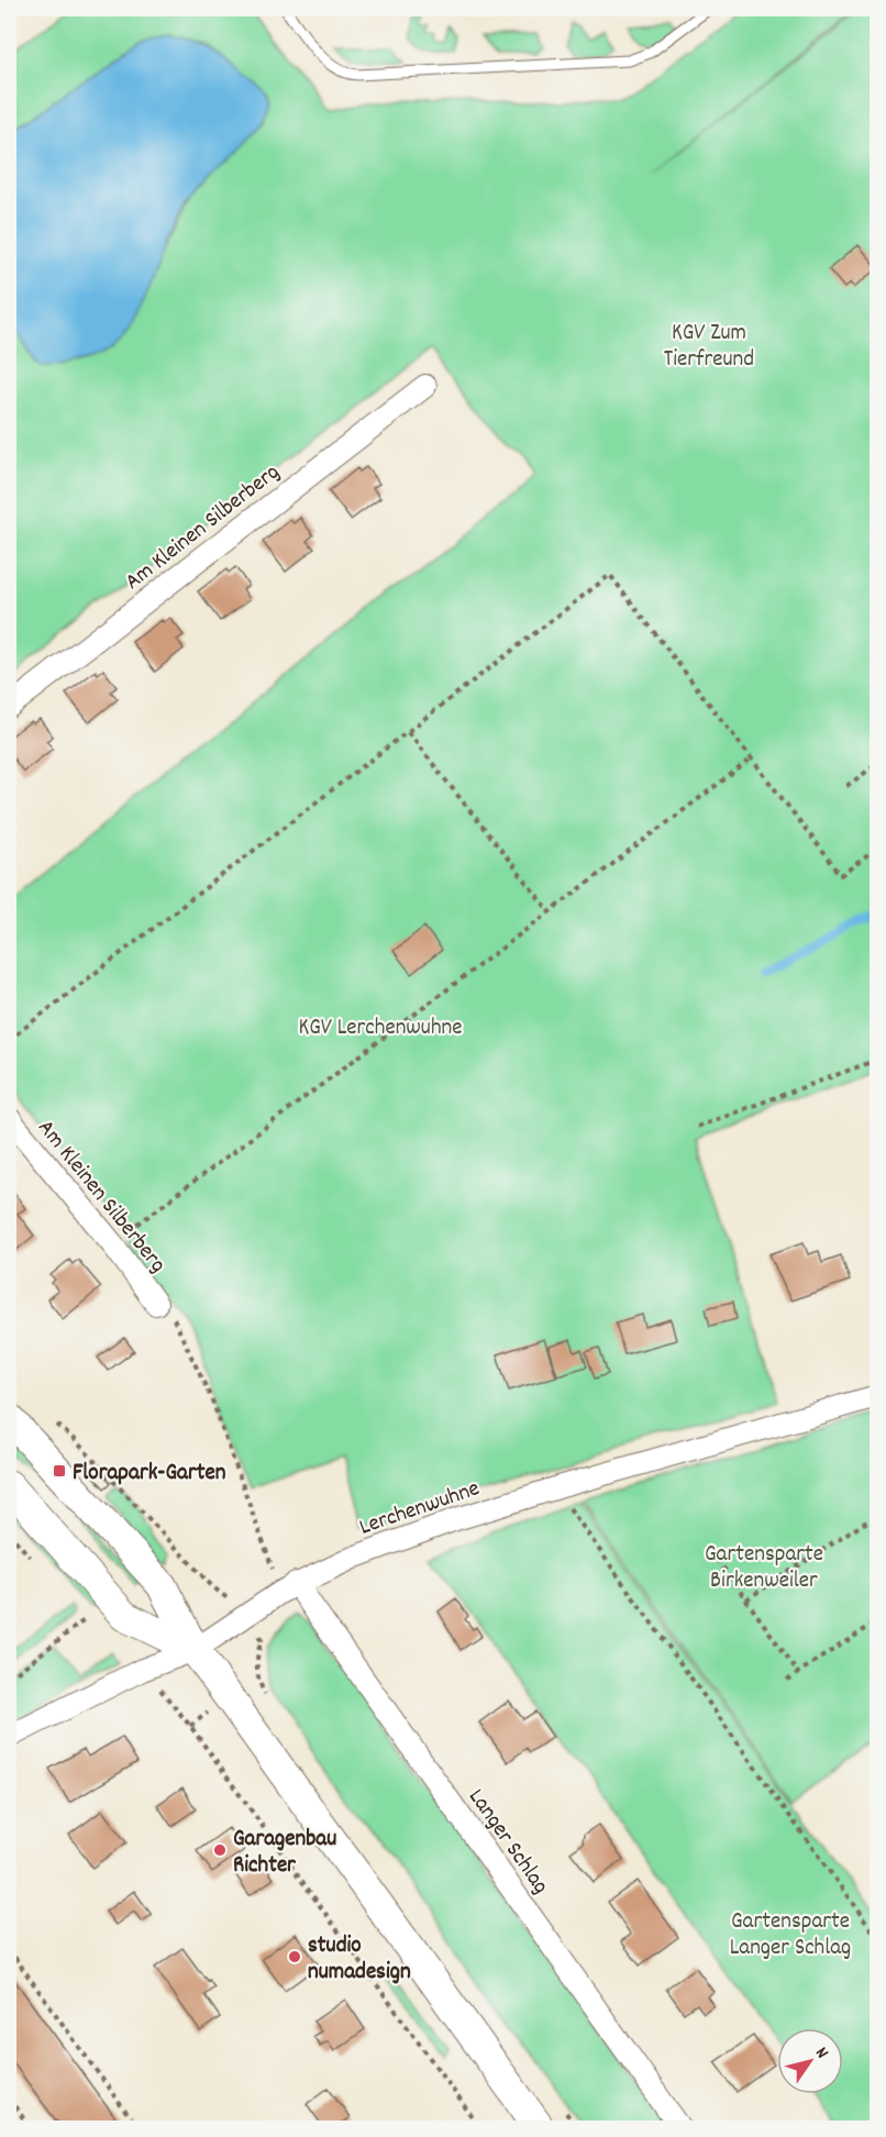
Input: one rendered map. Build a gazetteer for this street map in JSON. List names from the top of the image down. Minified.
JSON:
{"streets":{"street":["Am Kleinen Silberberg","Lerchenwuhne","Langer Schlag"]},"crossings":[["Lerchenwuhne","Langer Schlag"]],"parks":["KGV Zum Tierfreund","KGV Lerchenwuhne","Gartensparte Birkenweiler","Gartensparte Langer Schlag"],"places":{"transit":["Florapark-Garten"],"other":["Garagenbau Richter","studio numadesign"]},"north":"top right"}
